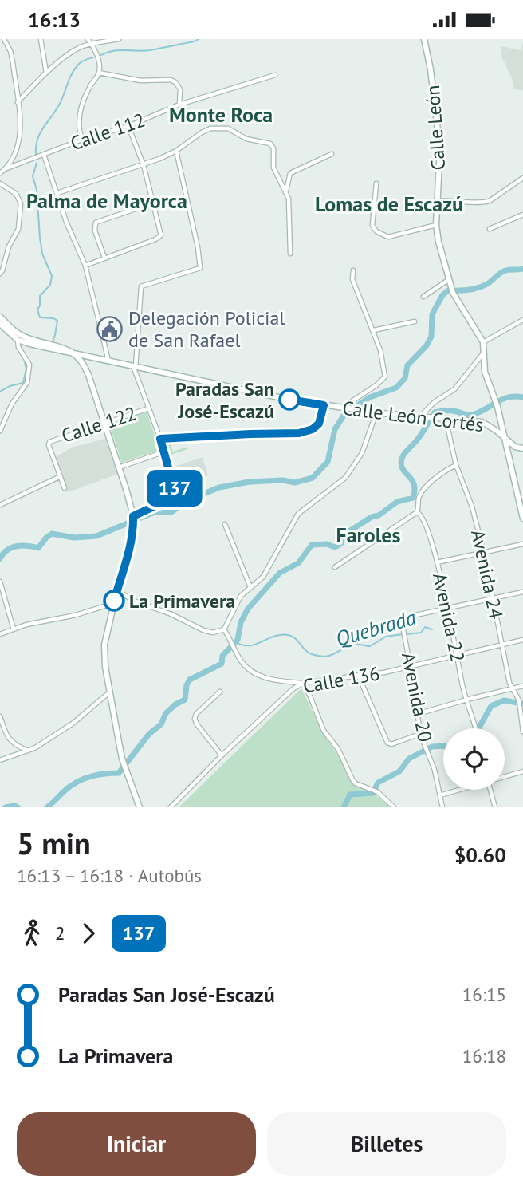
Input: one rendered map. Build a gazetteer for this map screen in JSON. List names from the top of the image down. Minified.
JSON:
{"streets":{"main road":["Calle León","Calle León Cortés"],"street":["Calle 112","Calle 122","Avenida 24","Avenida 22","Calle 136","Avenida 20"]},"crossings":[["Calle León Cortés","Avenida 24"],["Avenida 24","Calle 136"],["Avenida 22","Calle 136"],["Avenida 22","Avenida 20"],["Calle 136","Avenida 20"]],"districts":["Monte Roca","Palma de Mayorca","Lomas de Escazú","Faroles"],"water":["Quebrada"],"places":{"public building":["Delegación Policial de San Rafael"],"other":["Paradas San José-Escazú","La Primavera"]},"lines":["bus line 137"],"page":{"status":"16:13","on_map":"137","heading":["5 min","16:13 – 16:18 · Autobús","$0.60"],"legs":["2","137"],"list":[{"name":"Paradas San José-Escazú","value":"16:15"},{"name":"La Primavera","value":"16:18"}],"buttons":["Iniciar","Billetes"]}}
